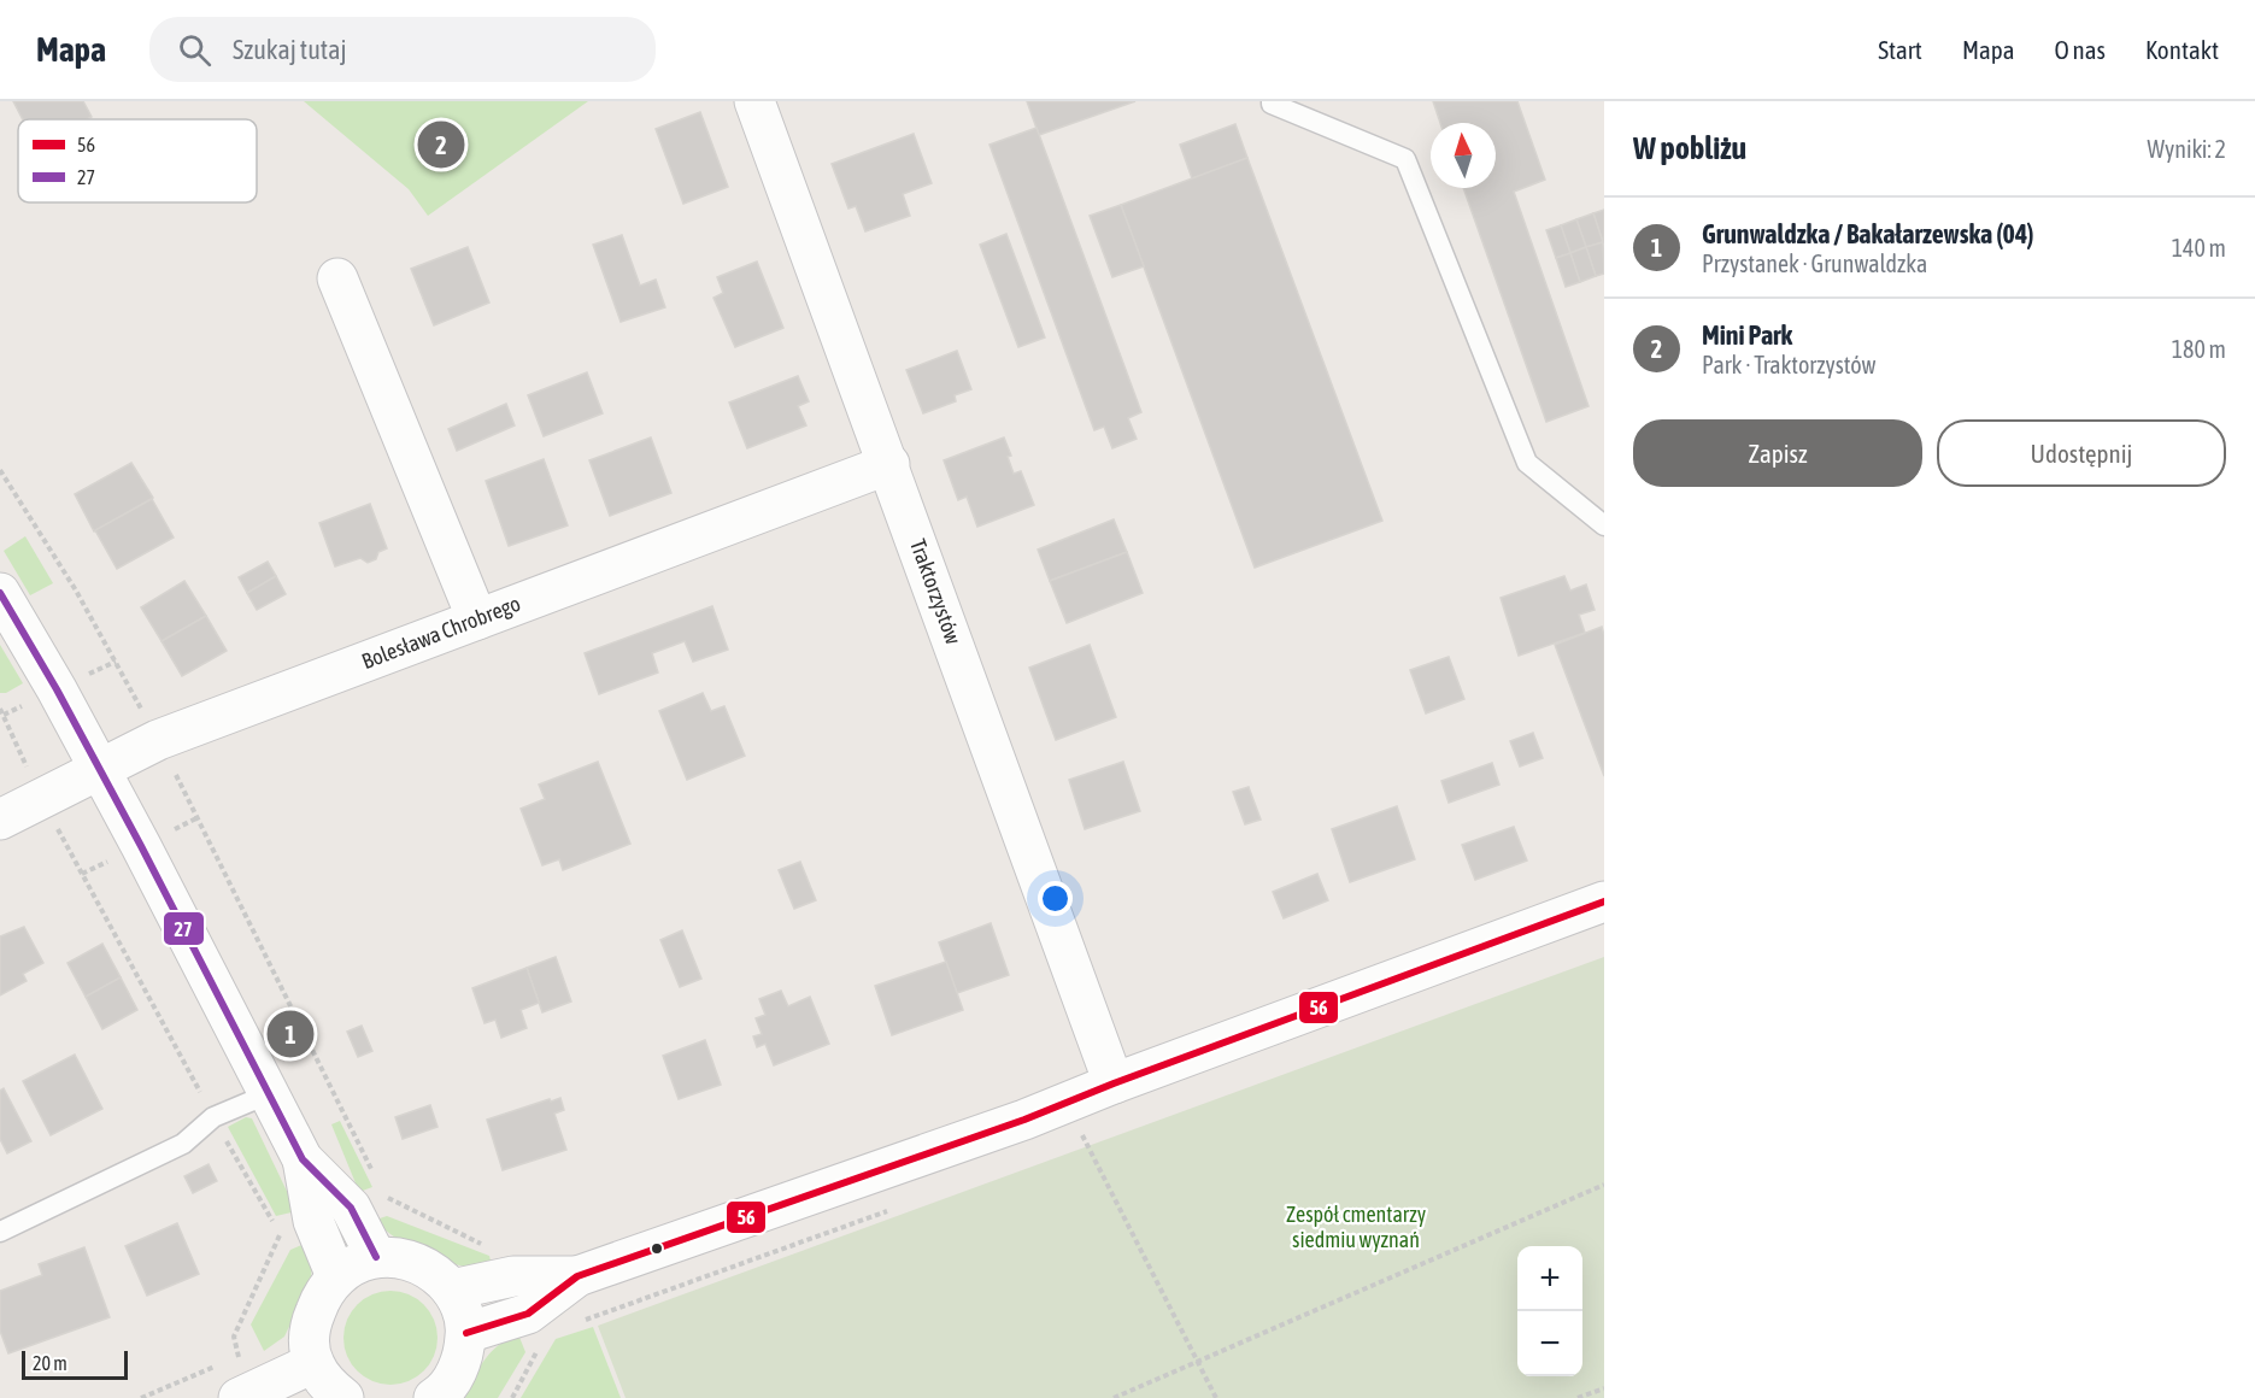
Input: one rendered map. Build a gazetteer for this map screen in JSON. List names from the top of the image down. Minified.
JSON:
{"streets":{"street":["Traktorzystów","Bolesława Chrobrego"]},"crossings":[["Traktorzystów","Bolesława Chrobrego"]],"parks":["Zespół cmentarzy siedmiu wyznań"],"lines":["transit line 27","transit line 56"],"legend":["56","27"],"scale_bar":"20 m","north":"top","page":{"header":"Mapa","search":"Szukaj tutaj","nav":["Start","Mapa","O nas","Kontakt"],"heading":["W pobliżu","Wyniki: 2"],"pins":["2","1"],"list":[{"mark":"1","name":"Grunwaldzka / Bakałarzewska (04)","note":"Przystanek · Grunwaldzka","value":"140 m"},{"mark":"2","name":"Mini Park","note":"Park · Traktorzystów","value":"180 m"}],"buttons":["Zapisz","Udostępnij"],"map_buttons":["+","−"],"scale":"20 m"}}
